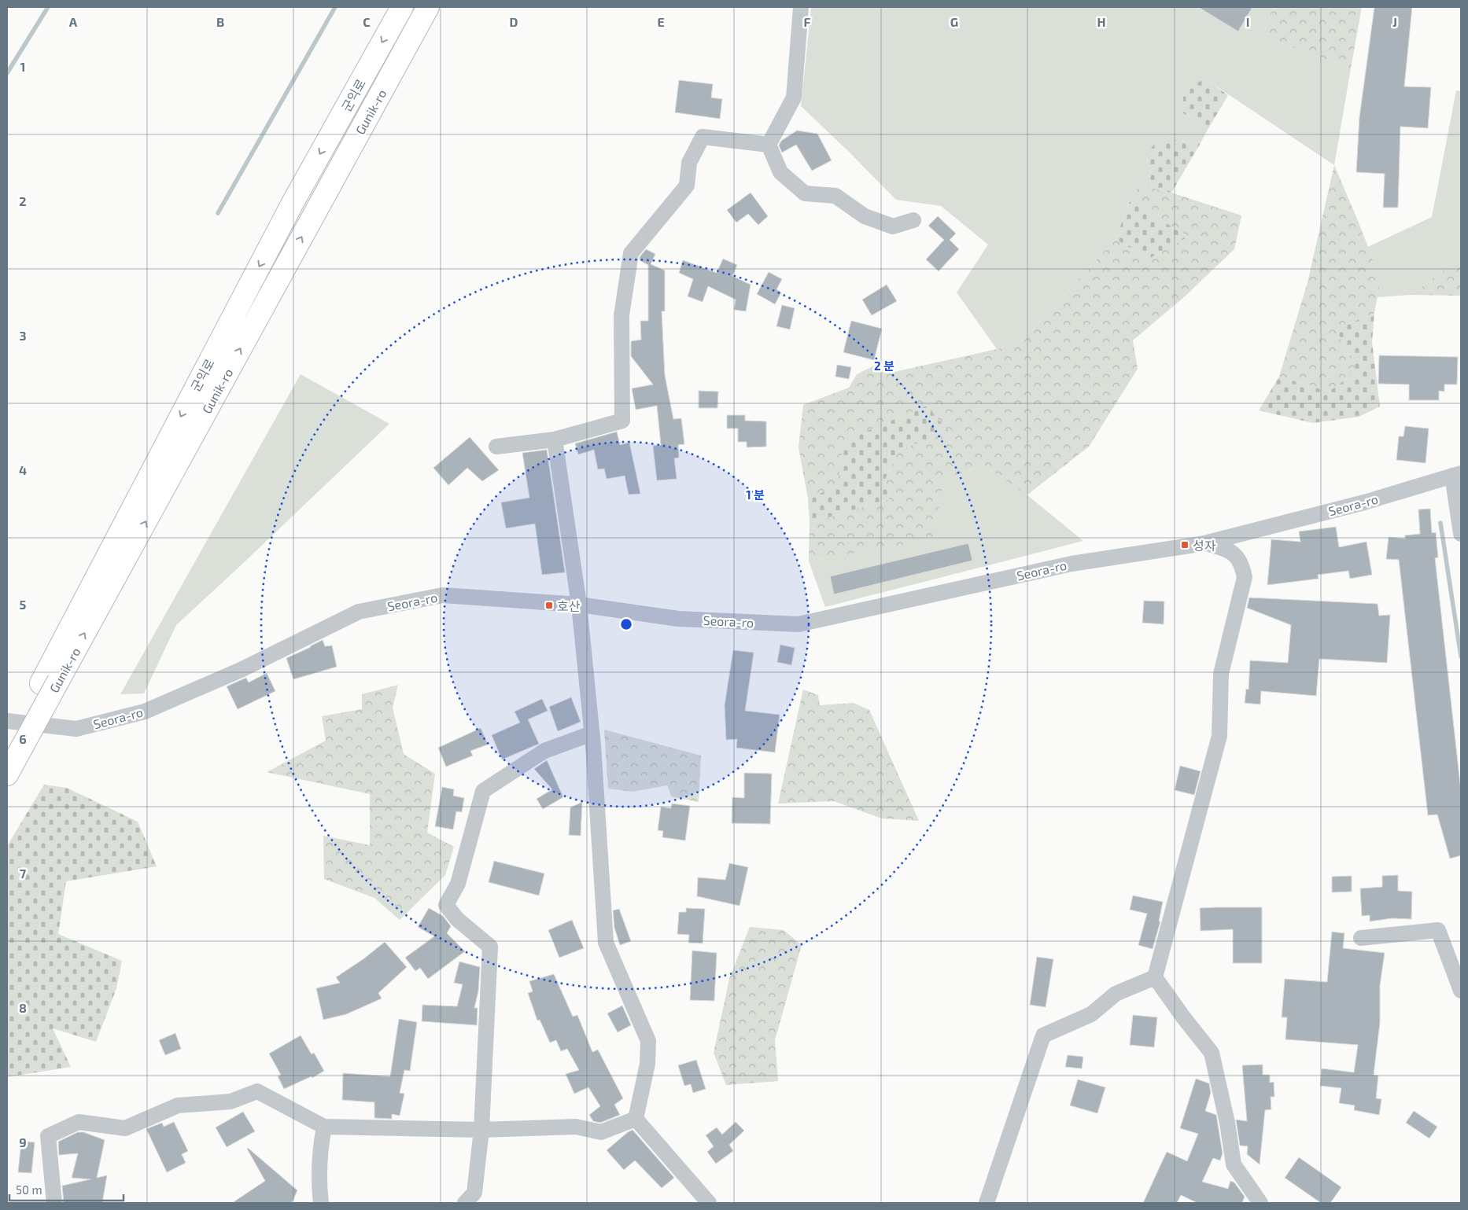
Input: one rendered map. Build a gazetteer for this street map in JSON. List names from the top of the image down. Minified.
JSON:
{"streets":{"highway":["군익로","Gunik-ro"],"street":["Seora-ro"]},"crossings":[["군익로","Gunik-ro"]],"one_way":["군익로","Gunik-ro"],"places":{"transit":["성자","호산"]},"scale_bar":"50 m","grid":{"columns":["A","B","C","D","E","F","G","H","I","J"],"rows":["1","2","3","4","5","6","7","8","9"]},"rings":["2 분","1 분"]}
